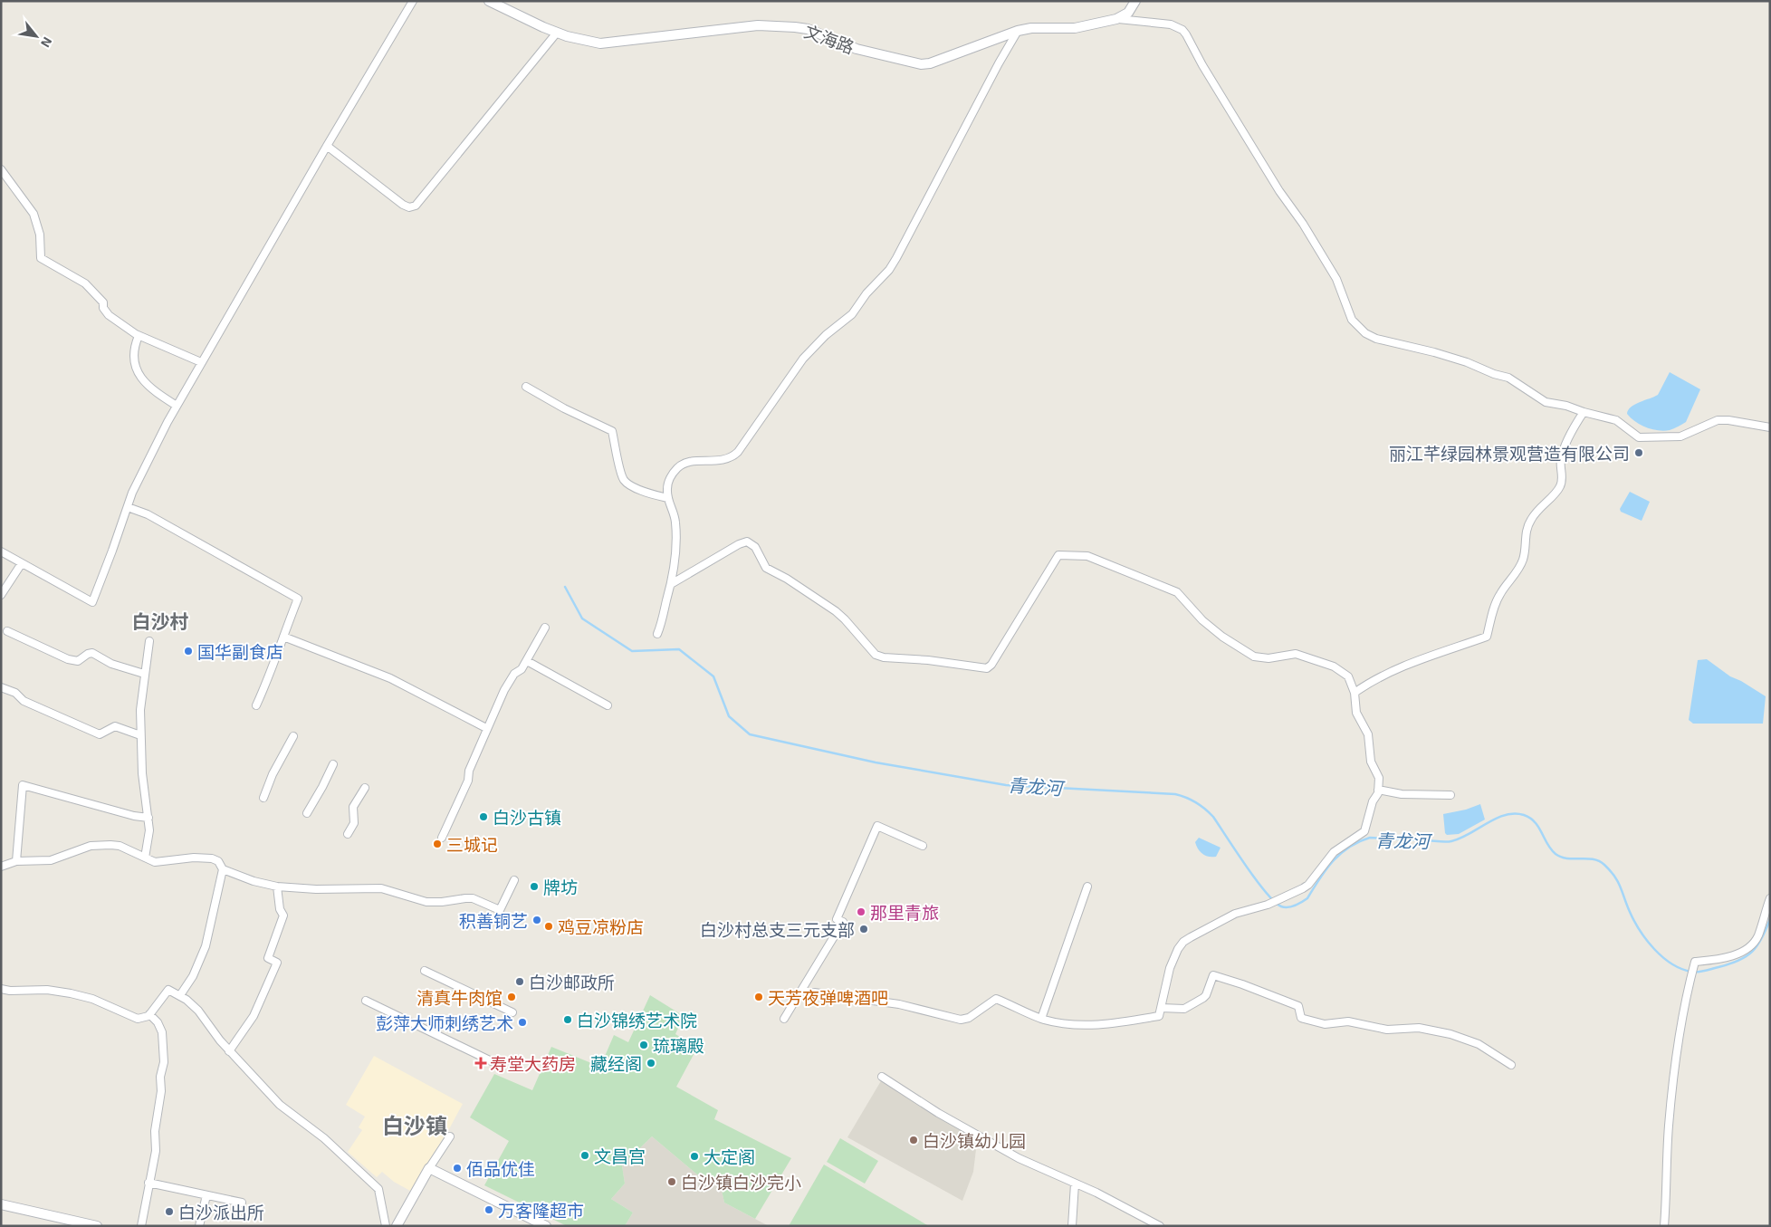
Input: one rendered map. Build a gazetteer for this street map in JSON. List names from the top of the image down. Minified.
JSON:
{"streets":{"street":["文海路"]},"districts":["白沙村","白沙镇"],"water":["青龙河"],"places":{"other":["丽江芊绿园林景观营造有限公司","国华副食店","白沙古镇","三城记","牌坊","那里青旅","积善铜艺","鸡豆凉粉店","白沙村总支三元支部","白沙邮政所","清真牛肉馆","天芳夜弹啤酒吧","白沙锦绣艺术院","彭萍大师刺绣艺术","琉璃殿","藏经阁","白沙镇幼儿园","文昌宫","大定阁","佰品优佳","白沙镇白沙完小","万客隆超市","白沙派出所"],"health":["寿堂大药房"]},"north":"bottom right"}
